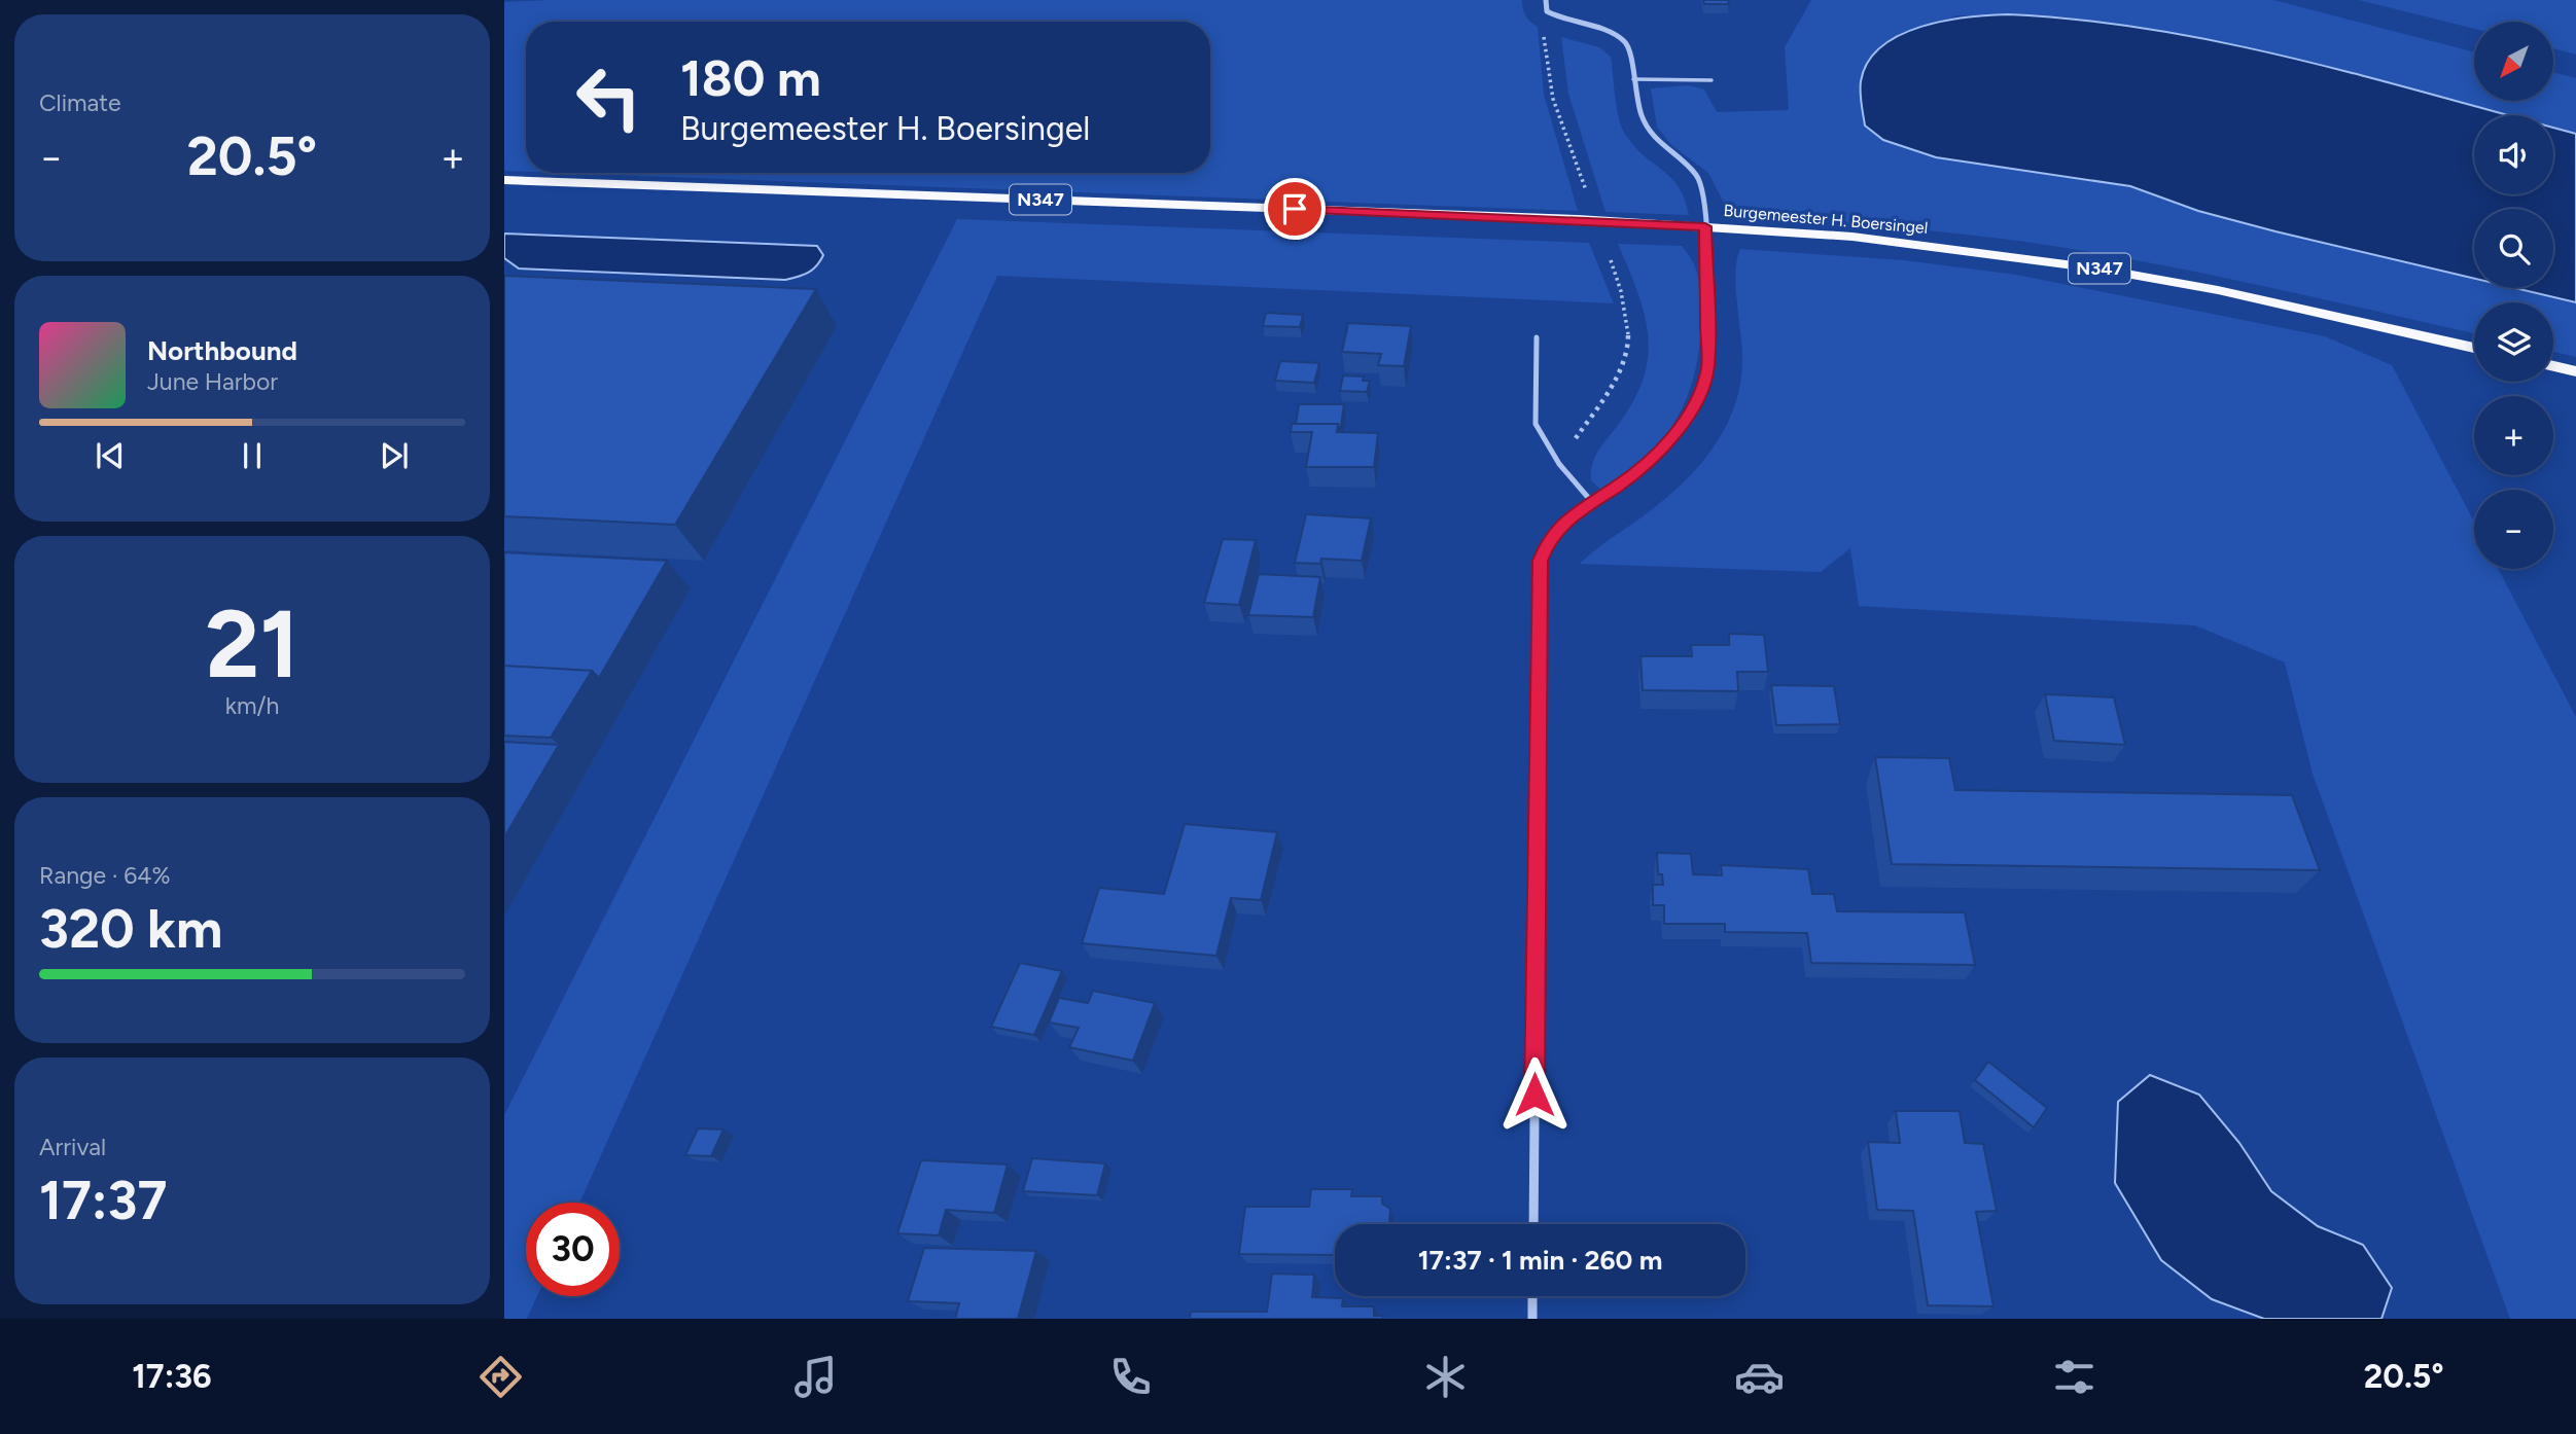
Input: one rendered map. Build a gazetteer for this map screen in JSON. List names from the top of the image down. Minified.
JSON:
{"streets":{"main road":["N347","Burgemeester H. Boersingel"]},"north":"bottom left","page":{"tile":["Climate",["21","km/h"],["Range · 64%","320 km"],["Arrival","17:37"]],"map_buttons":["+","−"],"turn":["180 m","Burgemeester H. Boersingel"],"heat":["−","20.5°","+"],"song":["Northbound","June Harbor"],"limit":"30","trip":"17:37 · 1 min · 260 m","tabs":["17:36","20.5°"]}}
